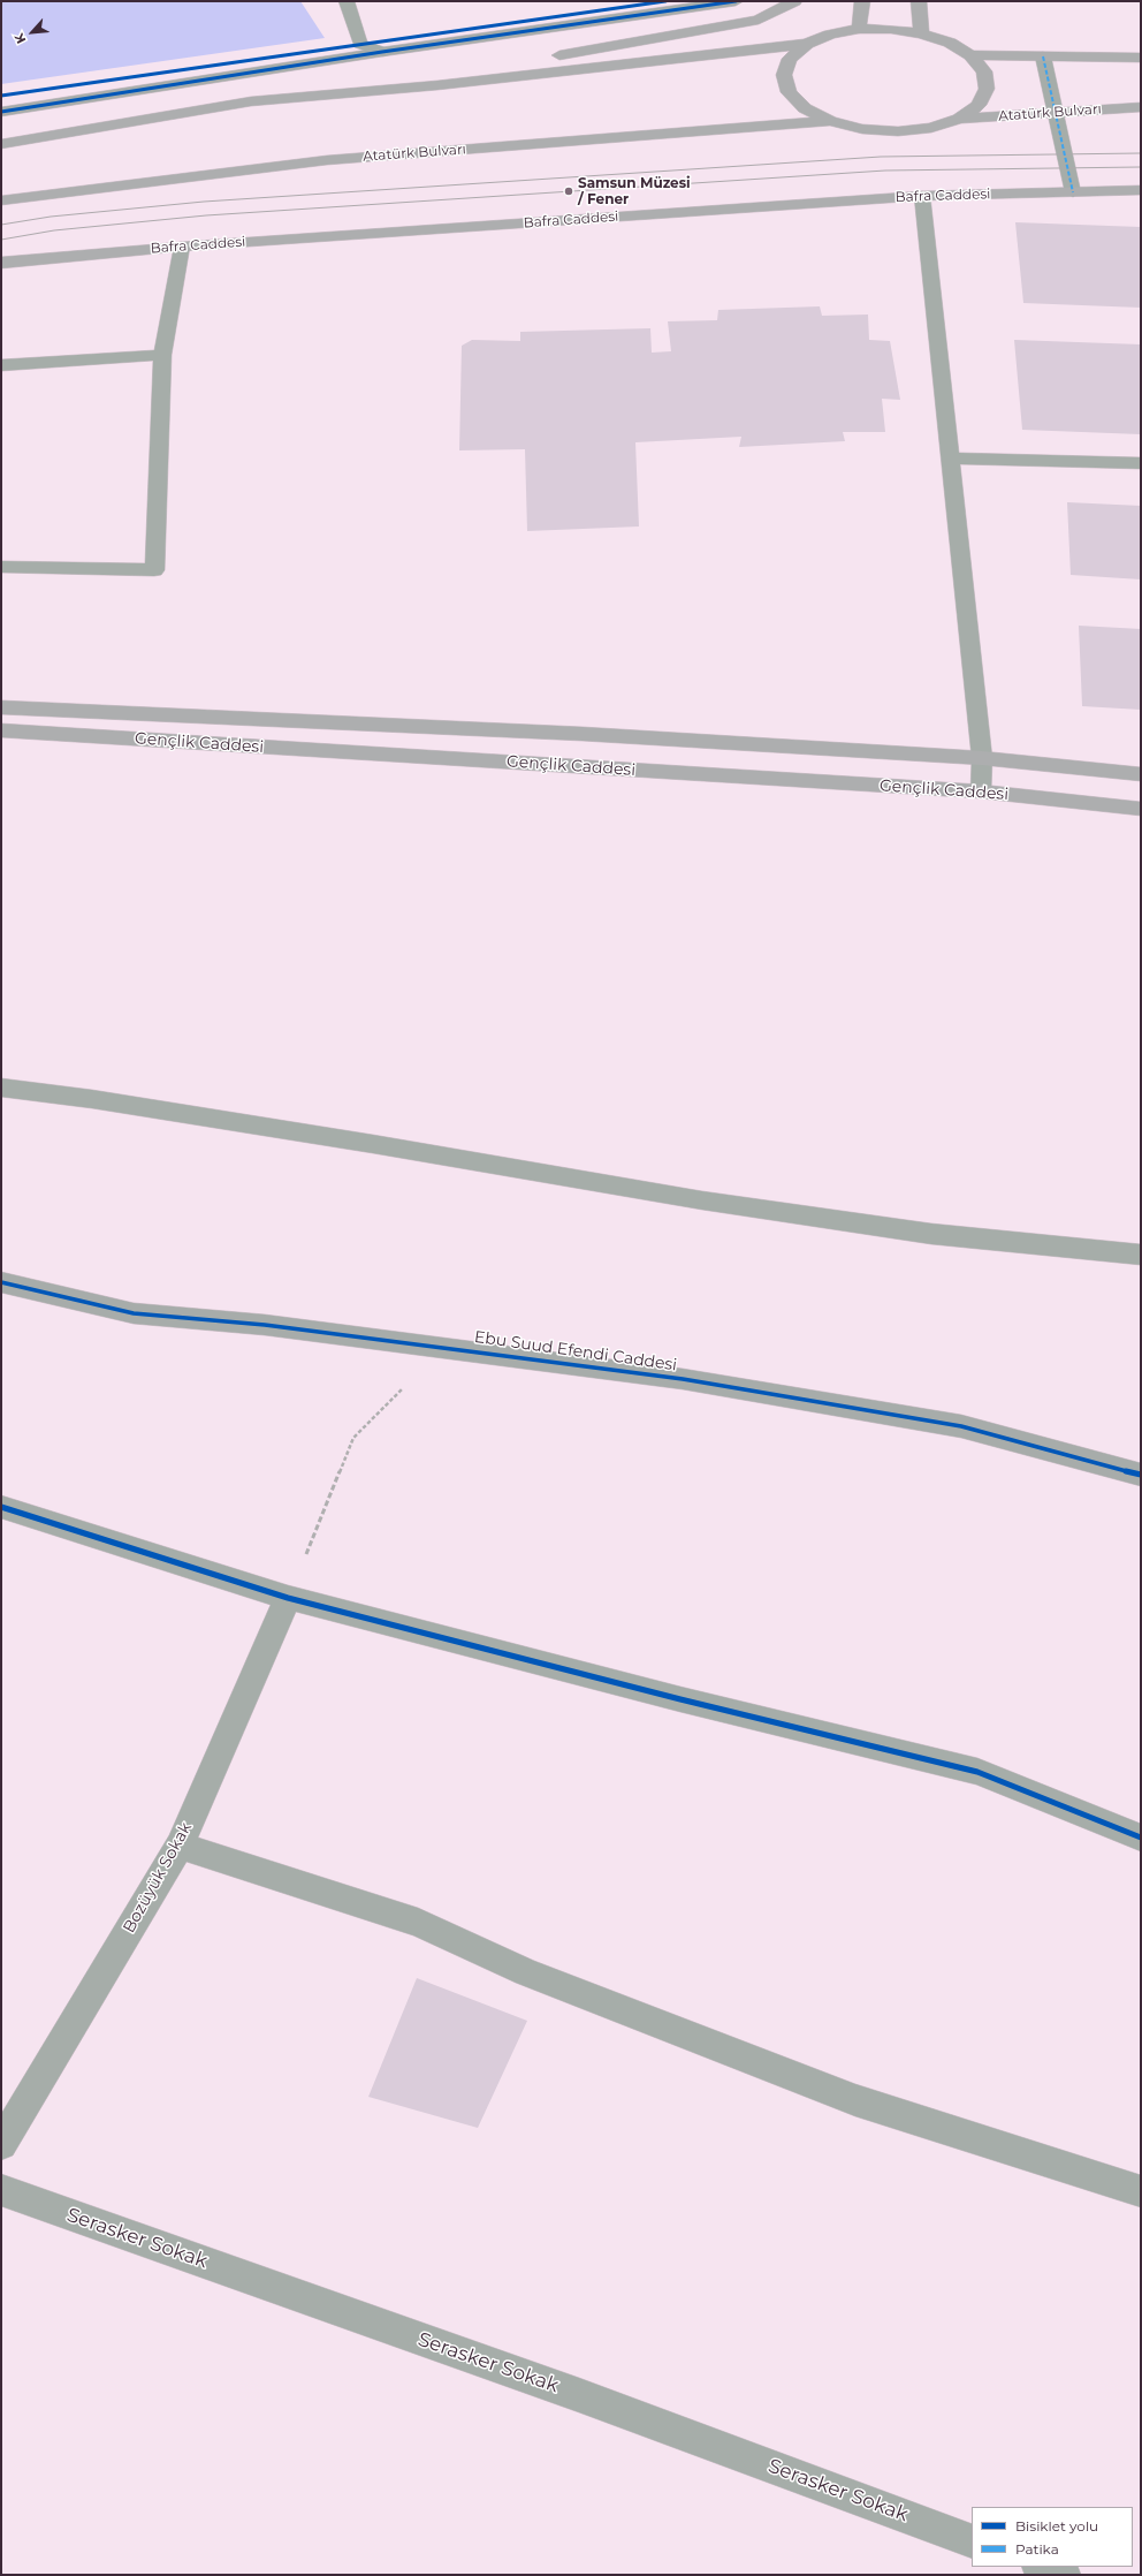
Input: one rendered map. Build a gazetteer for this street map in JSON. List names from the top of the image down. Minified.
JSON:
{"streets":{"main road":["Atatürk Bulvarı","Bafra Caddesi","Gençlik Caddesi","Ebu Suud Efendi Caddesi"],"street":["Bozüyük Sokak","Serasker Sokak"]},"places":["Samsun Müzesi / Fener"],"legend":["Bisiklet yolu","Patika"],"north":"bottom left"}
